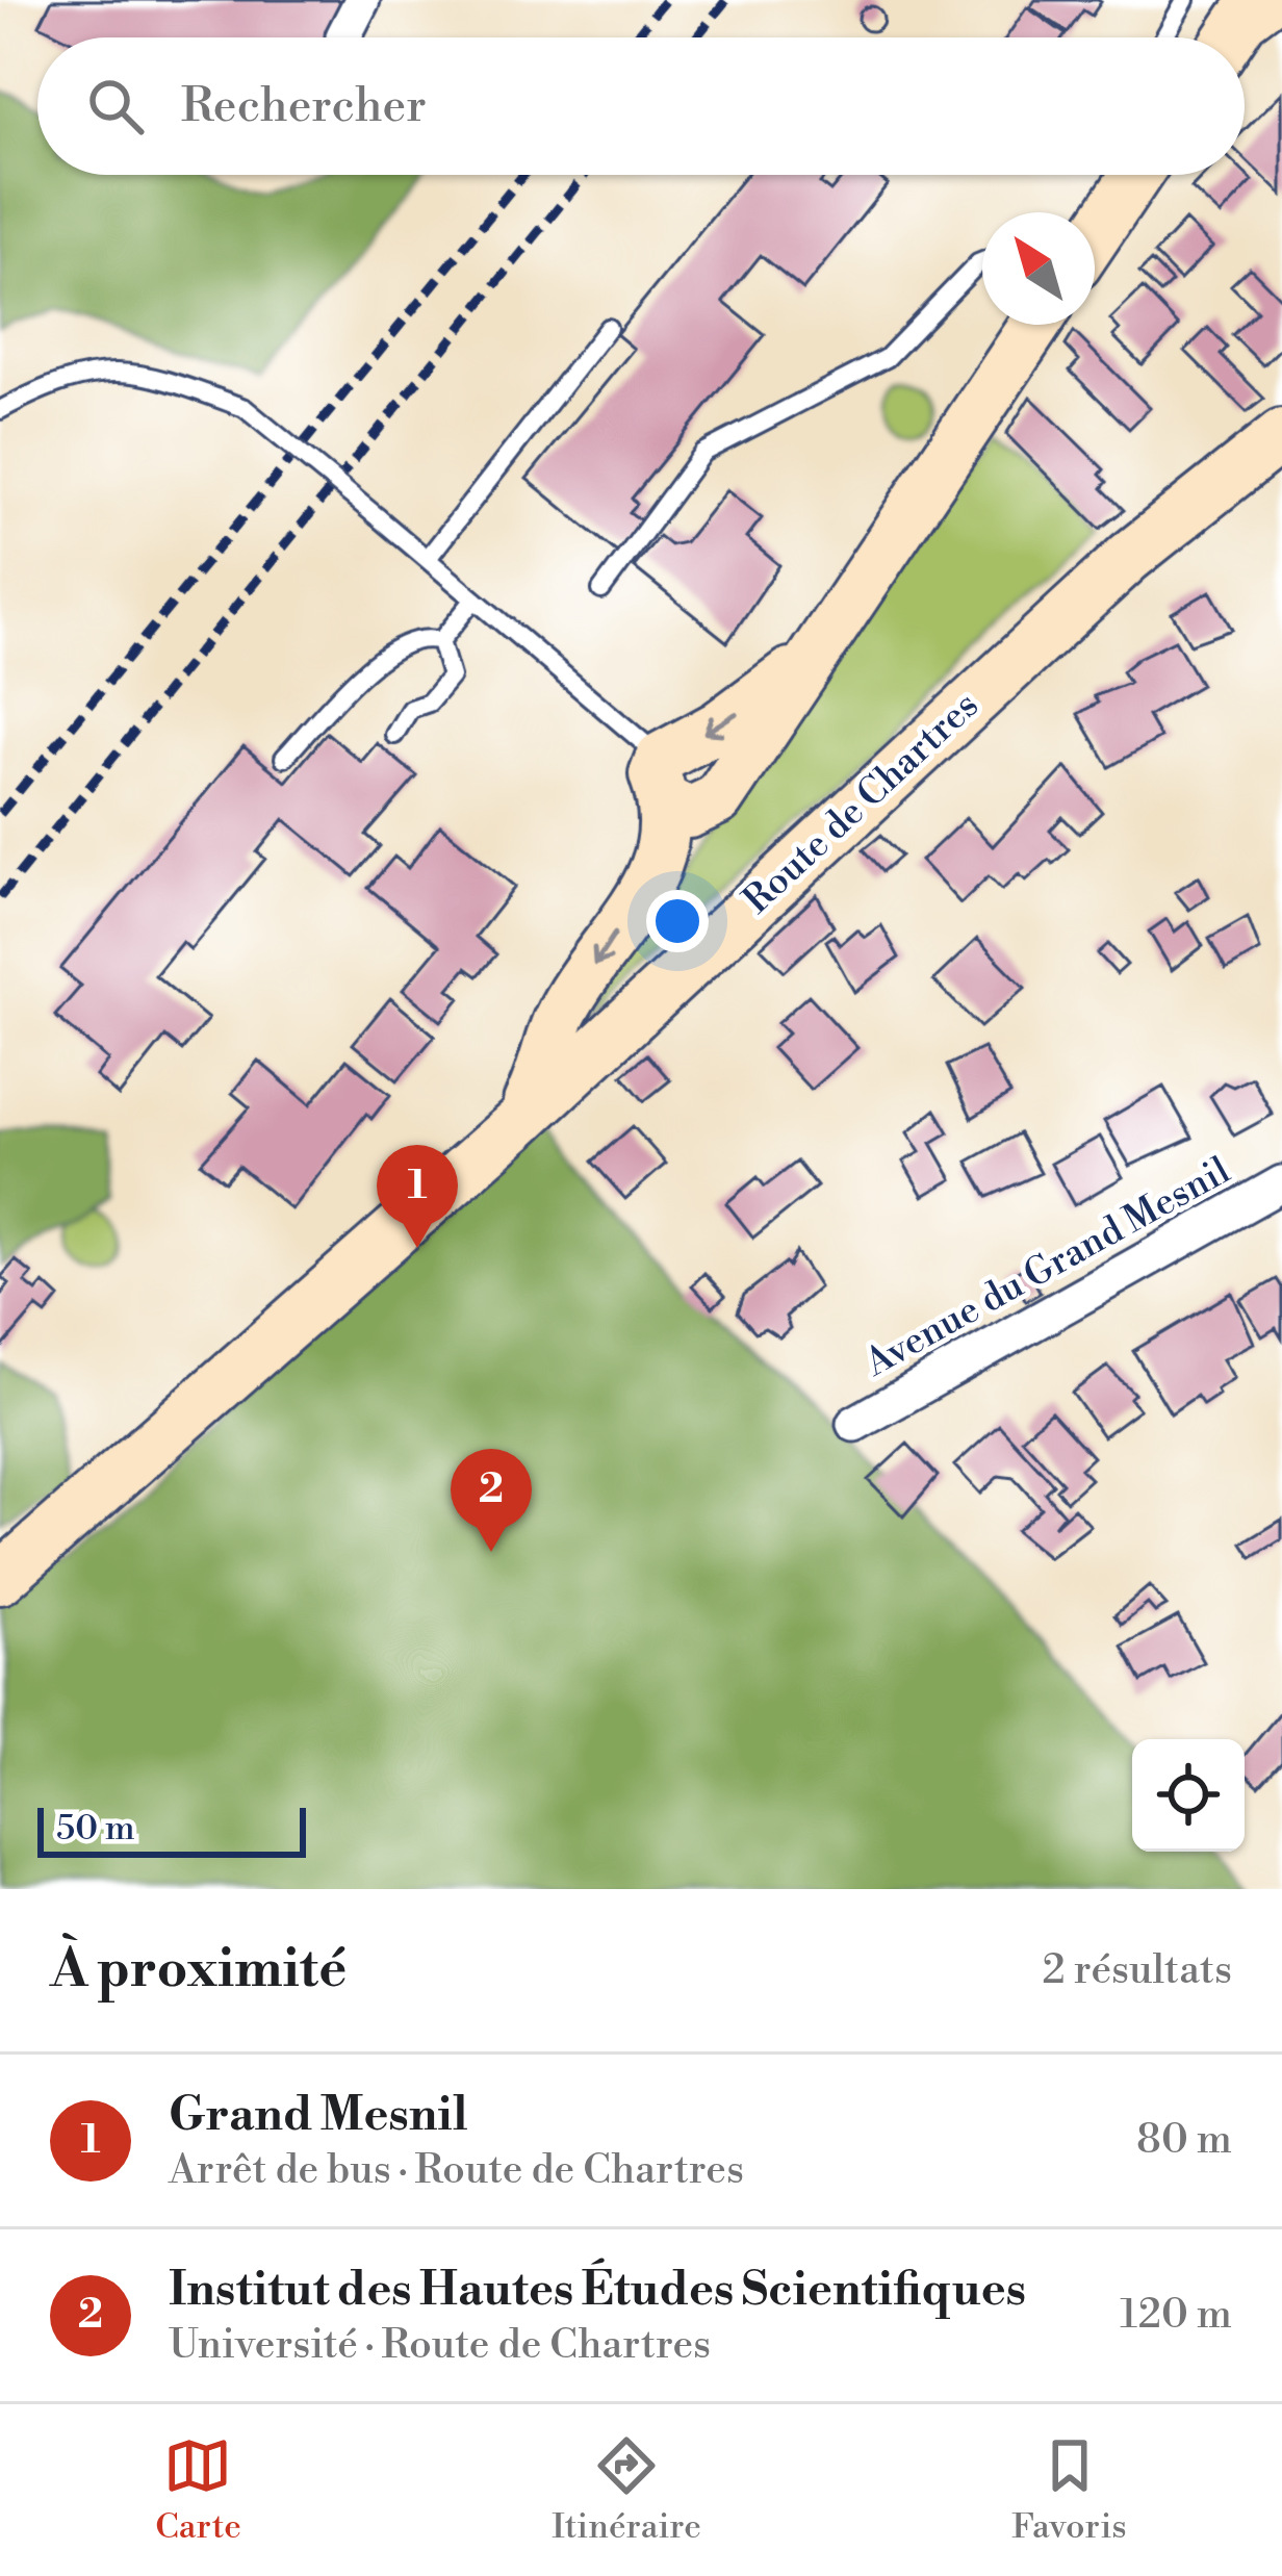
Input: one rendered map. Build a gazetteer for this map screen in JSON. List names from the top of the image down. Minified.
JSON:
{"streets":{"main road":["Route de Chartres"],"street":["Avenue du Grand Mesnil"]},"scale_bar":"50 m","north":"top left","page":{"search":"Rechercher","pins":["1","2"],"scale":"50 m","heading":["À proximité","2 résultats"],"list":[{"mark":"1","name":"Grand Mesnil","note":"Arrêt de bus · Route de Chartres","value":"80 m"},{"mark":"2","name":"Institut des Hautes Études Scientifiques","note":"Université · Route de Chartres","value":"120 m"}],"nav":["Carte","Itinéraire","Favoris"]}}
